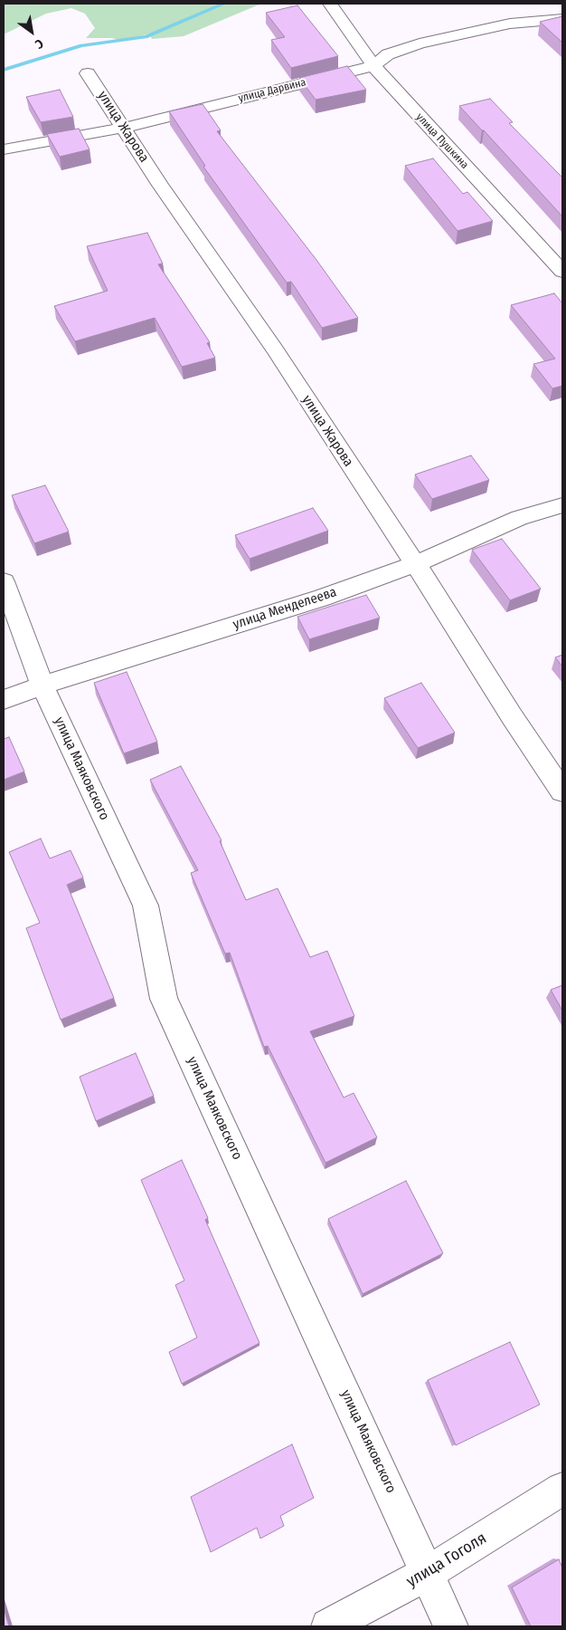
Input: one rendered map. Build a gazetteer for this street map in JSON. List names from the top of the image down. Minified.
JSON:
{"streets":{"street":["улица Дарвина","улица Жарова","улица Пушкина","улица Менделеева","улица Маяковского","улица Гоголя"]},"crossings":[["улица Дарвина","улица Жарова"],["улица Дарвина","улица Пушкина"],["улица Жарова","улица Менделеева"],["улица Менделеева","улица Маяковского"],["улица Маяковского","улица Гоголя"]],"north":"bottom right"}
